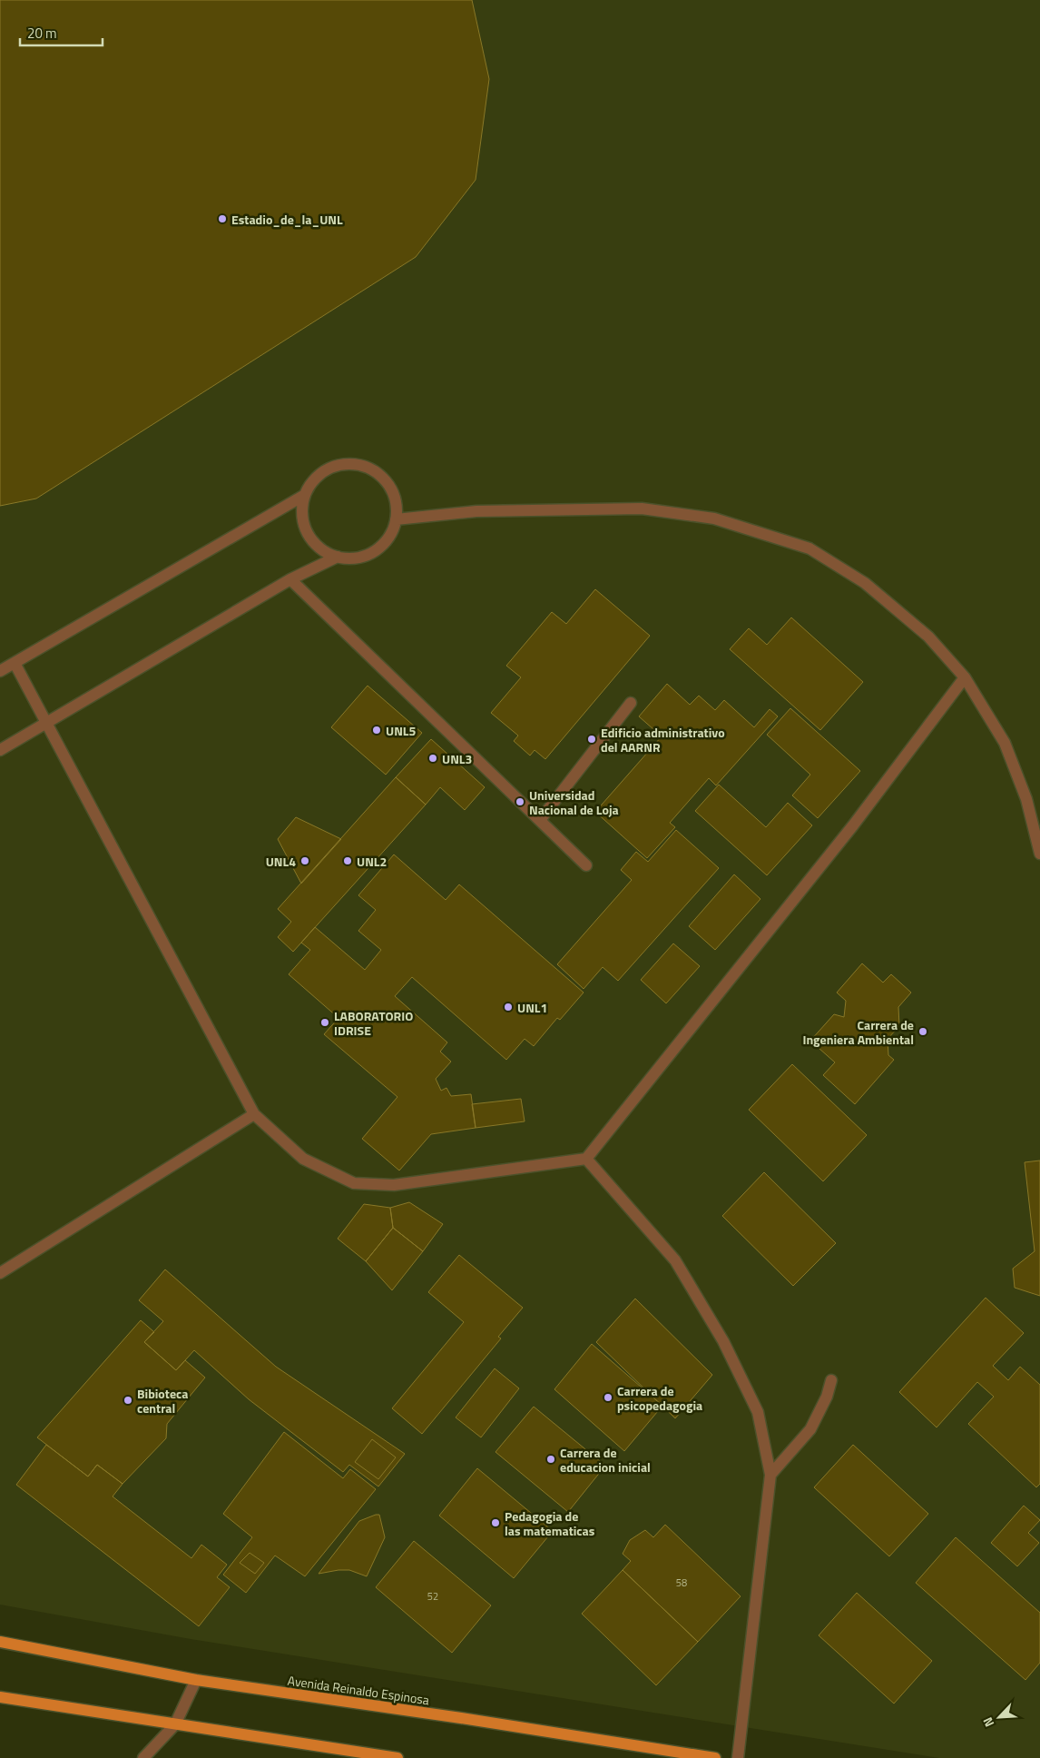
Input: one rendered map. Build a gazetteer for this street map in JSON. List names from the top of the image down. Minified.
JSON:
{"streets":{"main road":["Avenida Reinaldo Espinosa"]},"places":["Estadio_de_la_UNL","UNL5","Edificio administrativo del AARNR","UNL3","Universidad Nacional de Loja","UNL4","UNL2","UNL1","LABORATORIO IDRISE","Carrera de Ingeniera Ambiental","Carrera de psicopedagogia","Bibioteca central","Carrera de educacion inicial","Pedagogia de las matematicas"],"house_numbers":["58","52"],"scale_bar":"20 m","north":"bottom left"}
